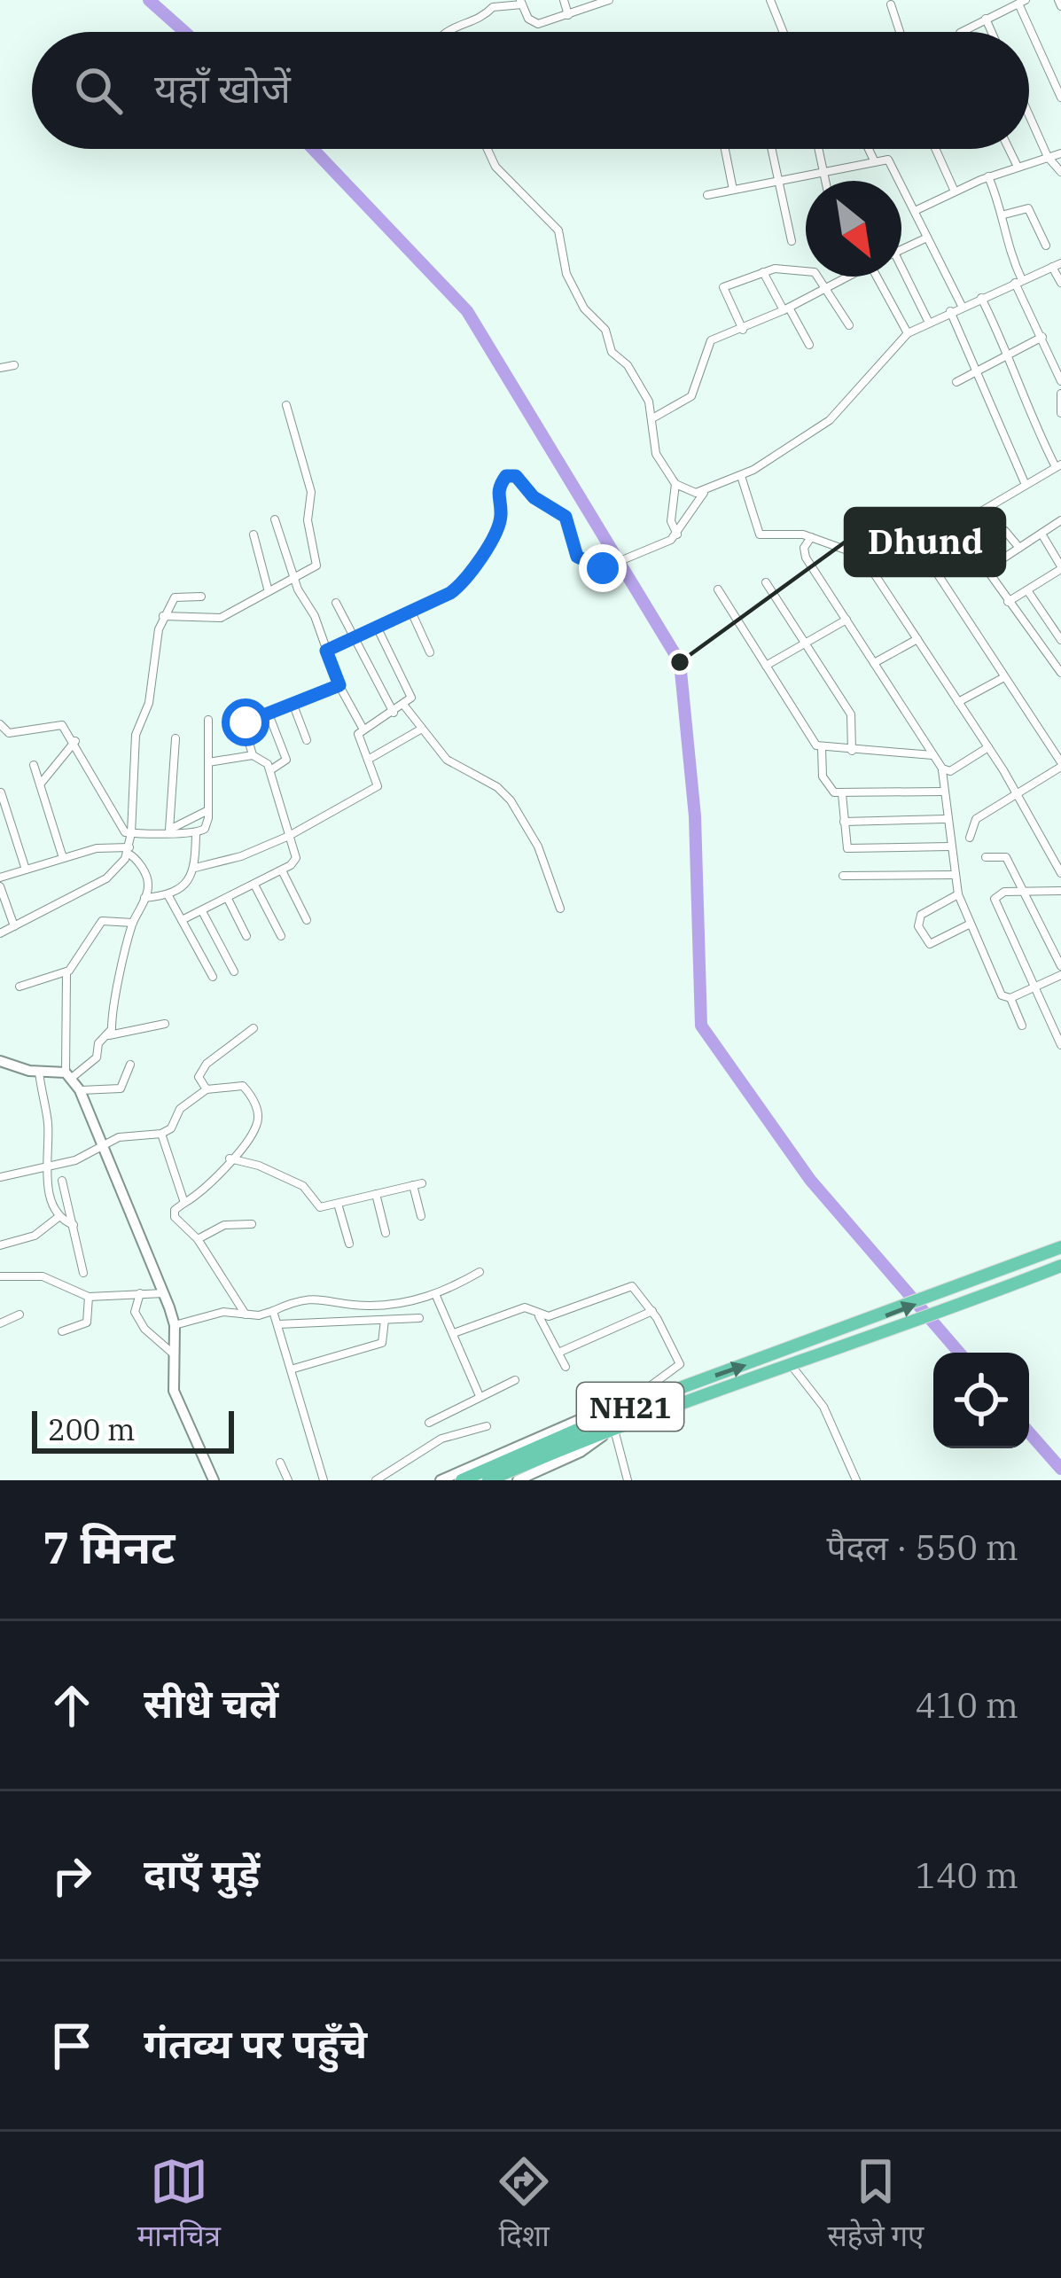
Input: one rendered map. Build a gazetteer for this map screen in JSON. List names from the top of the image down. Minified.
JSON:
{"streets":{"highway":["NH21"]},"places":["Dhund"],"scale_bar":"200 m","north":"bottom right","page":{"search":"यहाँ खोजें","scale":"200 m","heading":["7 मिनट","पैदल · 550 m"],"list":[["सीधे चलें","410 m"],["दाएँ मुड़ें","140 m"],"गंतव्य पर पहुँचे"],"nav":["मानचित्र","दिशा","सहेजे गए"]}}
